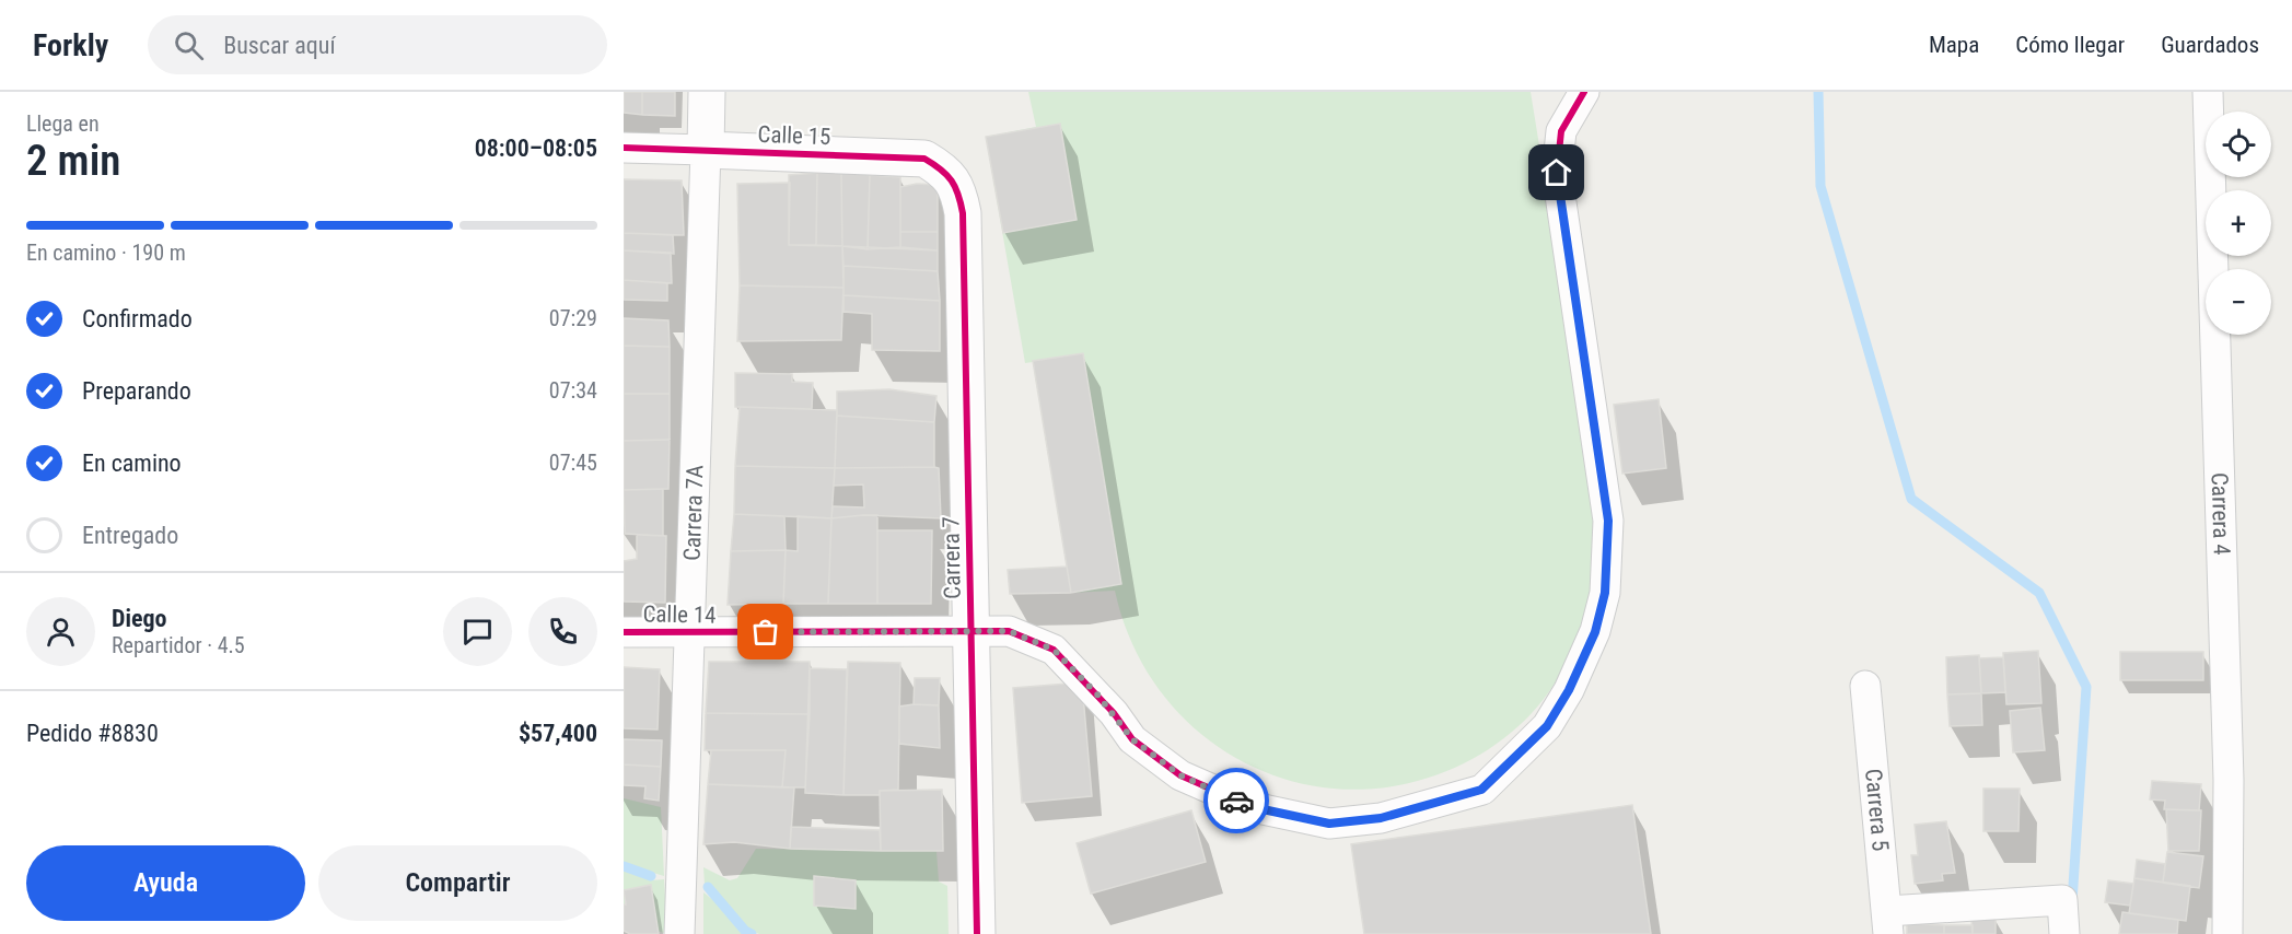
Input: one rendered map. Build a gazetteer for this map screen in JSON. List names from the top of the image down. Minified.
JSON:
{"streets":{"street":["Calle 15","Carrera 7A","Carrera 4","Carrera 7","Calle 14","Carrera 5"]},"crossings":[["Calle 15","Carrera 7A"],["Calle 15","Carrera 7"],["Carrera 7A","Calle 14"],["Carrera 7","Calle 14"]],"page":{"header":"Forkly","search":"Buscar aquí","nav":["Mapa","Cómo llegar","Guardados"],"heading":["2 min","Llega en","08:00–08:05"],"panel":["Diego","Repartidor · 4.5","Pedido #8830","$57,400"],"map_buttons":["+","−"],"bar":"En camino · 190 m","list":[["Confirmado","07:29"],["Preparando","07:34"],["En camino","07:45"],"Entregado"],"buttons":["Ayuda","Compartir"]}}
